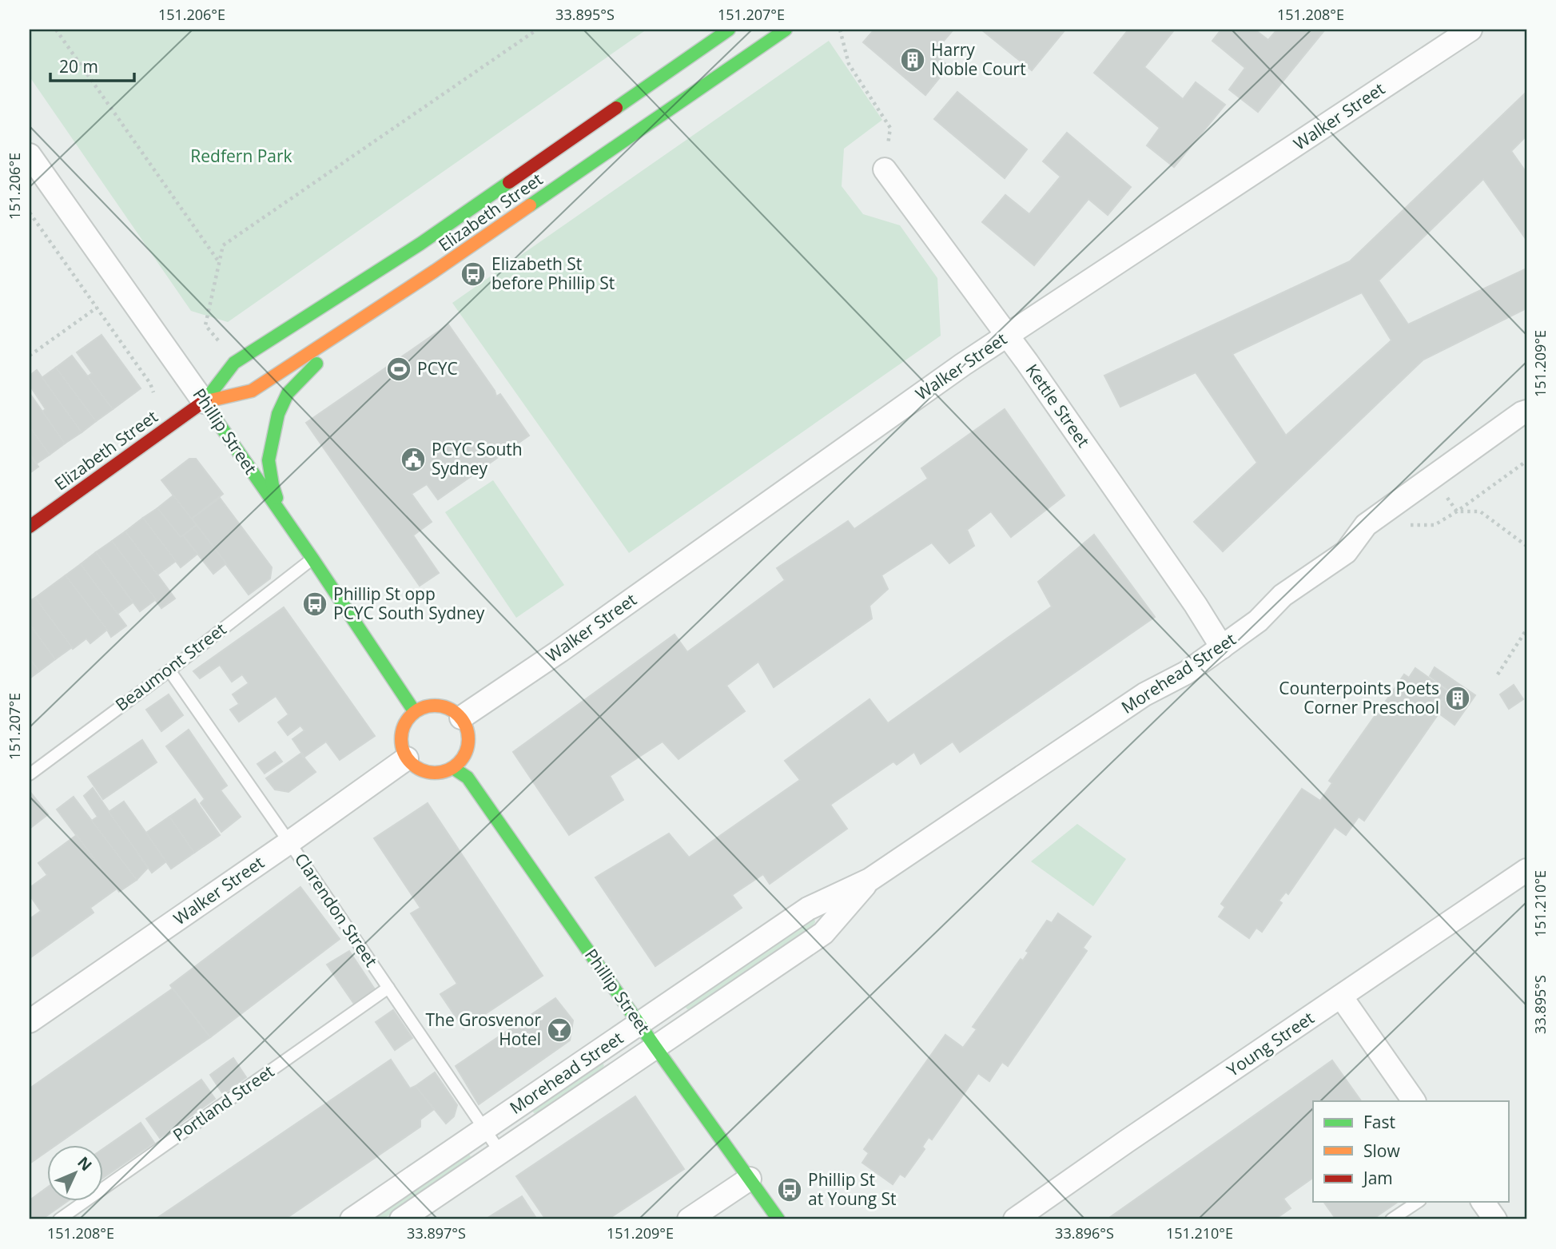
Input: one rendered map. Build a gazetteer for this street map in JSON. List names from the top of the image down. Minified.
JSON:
{"streets":{"main road":["Elizabeth Street","Phillip Street"],"street":["Walker Street","Kettle Street","Morehead Street","Young Street"],"lane":["Beaumont Street","Clarendon Street","Portland Street"]},"crossings":[["Walker Street","Kettle Street"],["Walker Street","Phillip Street"],["Walker Street","Clarendon Street"],["Elizabeth Street","Phillip Street"],["Kettle Street","Morehead Street"],["Phillip Street","Beaumont Street"],["Phillip Street","Morehead Street"],["Beaumont Street","Clarendon Street"],["Morehead Street","Clarendon Street"],["Clarendon Street","Portland Street"]],"parks":["Redfern Park"],"places":{"building":["Harry Noble Court","Counterpoints Poets Corner Preschool"],"bus stop":["Elizabeth St before Phillip St","Phillip St opp PCYC South Sydney","Phillip St at Young St"],"sports":["PCYC"],"public building":["PCYC South Sydney"],"bar":["The Grosvenor Hotel"]},"legend":["Fast","Slow","Jam"],"scale_bar":"20 m","north":"top right","coordinates":["151.206°E","33.895°S","151.207°E","151.208°E","151.209°E","151.210°E","33.897°S","33.896°S"]}
